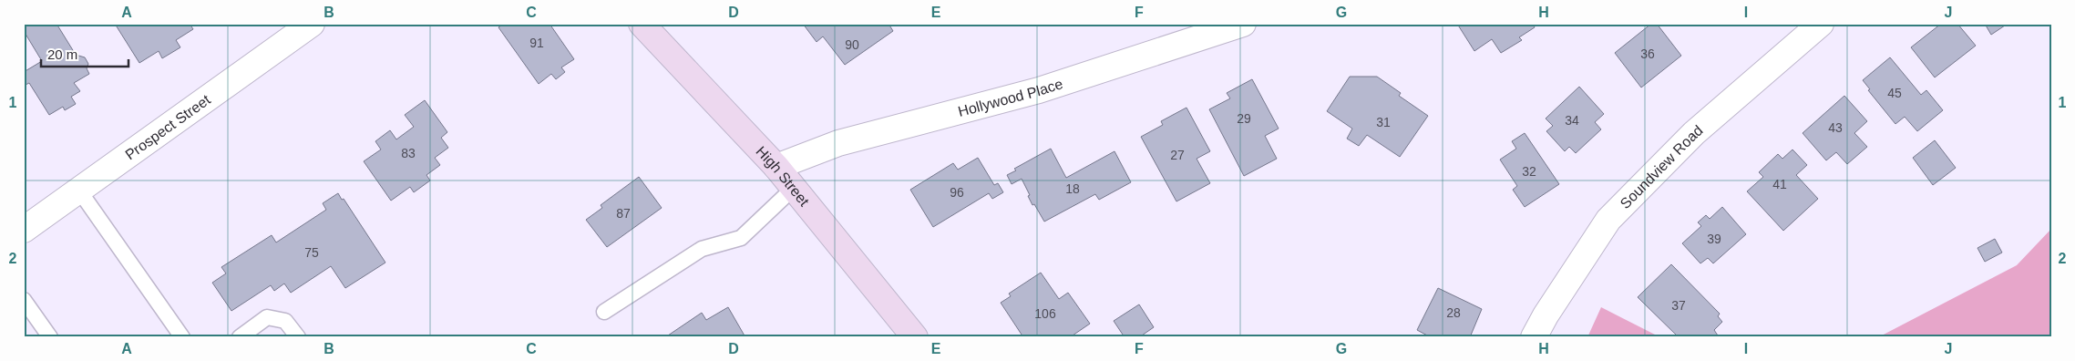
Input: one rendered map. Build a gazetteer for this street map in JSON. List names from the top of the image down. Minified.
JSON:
{"streets":{"main road":["High Street"],"street":["Hollywood Place","Prospect Street","Soundview Road"]},"crossings":[["Hollywood Place","High Street"]],"house_numbers":["91","90","36","45","29","34","31","43","83","27","32","41","18","96","87","39","75","37","28","106"],"scale_bar":"20 m","grid":{"columns":["A","B","C","D","E","F","G","H","I","J"],"rows":["1","2"]}}
